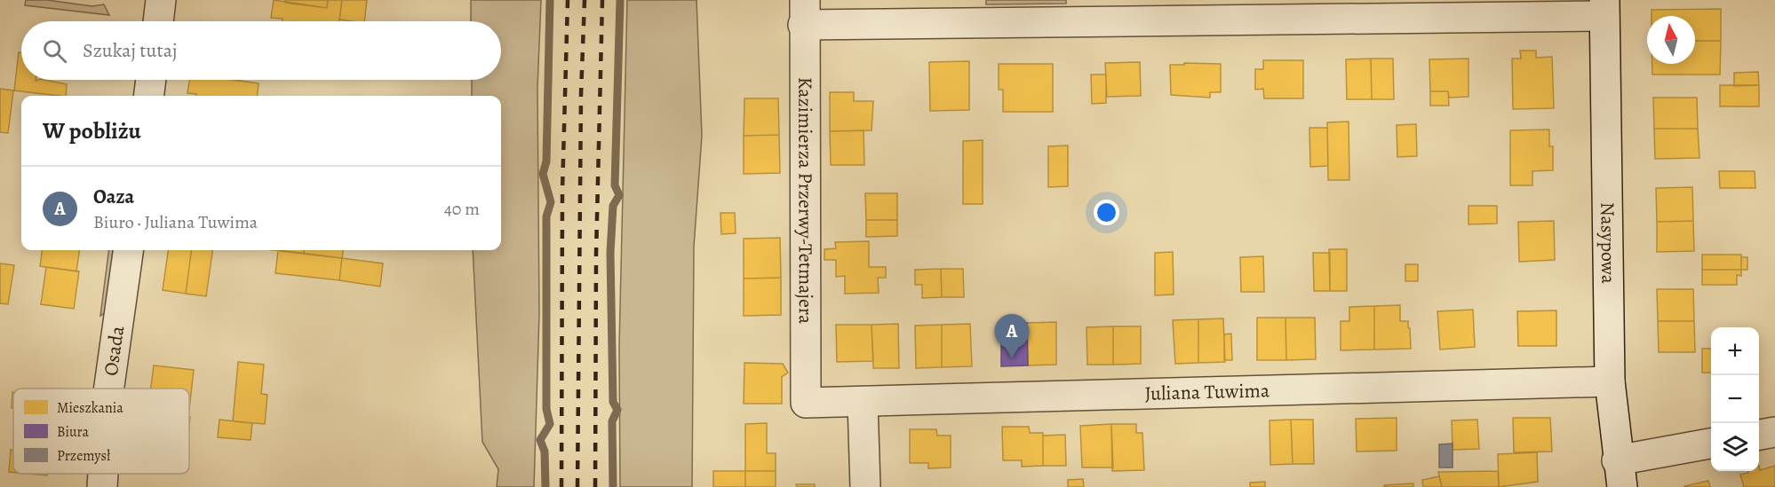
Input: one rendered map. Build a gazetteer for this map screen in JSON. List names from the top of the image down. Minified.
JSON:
{"streets":{"street":["Kazimierza Przerwy-Tetmajera","Nasypowa","Osada","Juliana Tuwima"]},"crossings":[["Kazimierza Przerwy-Tetmajera","Juliana Tuwima"],["Nasypowa","Juliana Tuwima"]],"legend":["Mieszkania","Biura","Przemysł"],"north":"top","page":{"search":"Szukaj tutaj","heading":"W pobliżu","list":[{"mark":"A","name":"Oaza","note":"Biuro · Juliana Tuwima","value":"40 m"}],"pins":"A","map_buttons":["+","−"]}}
